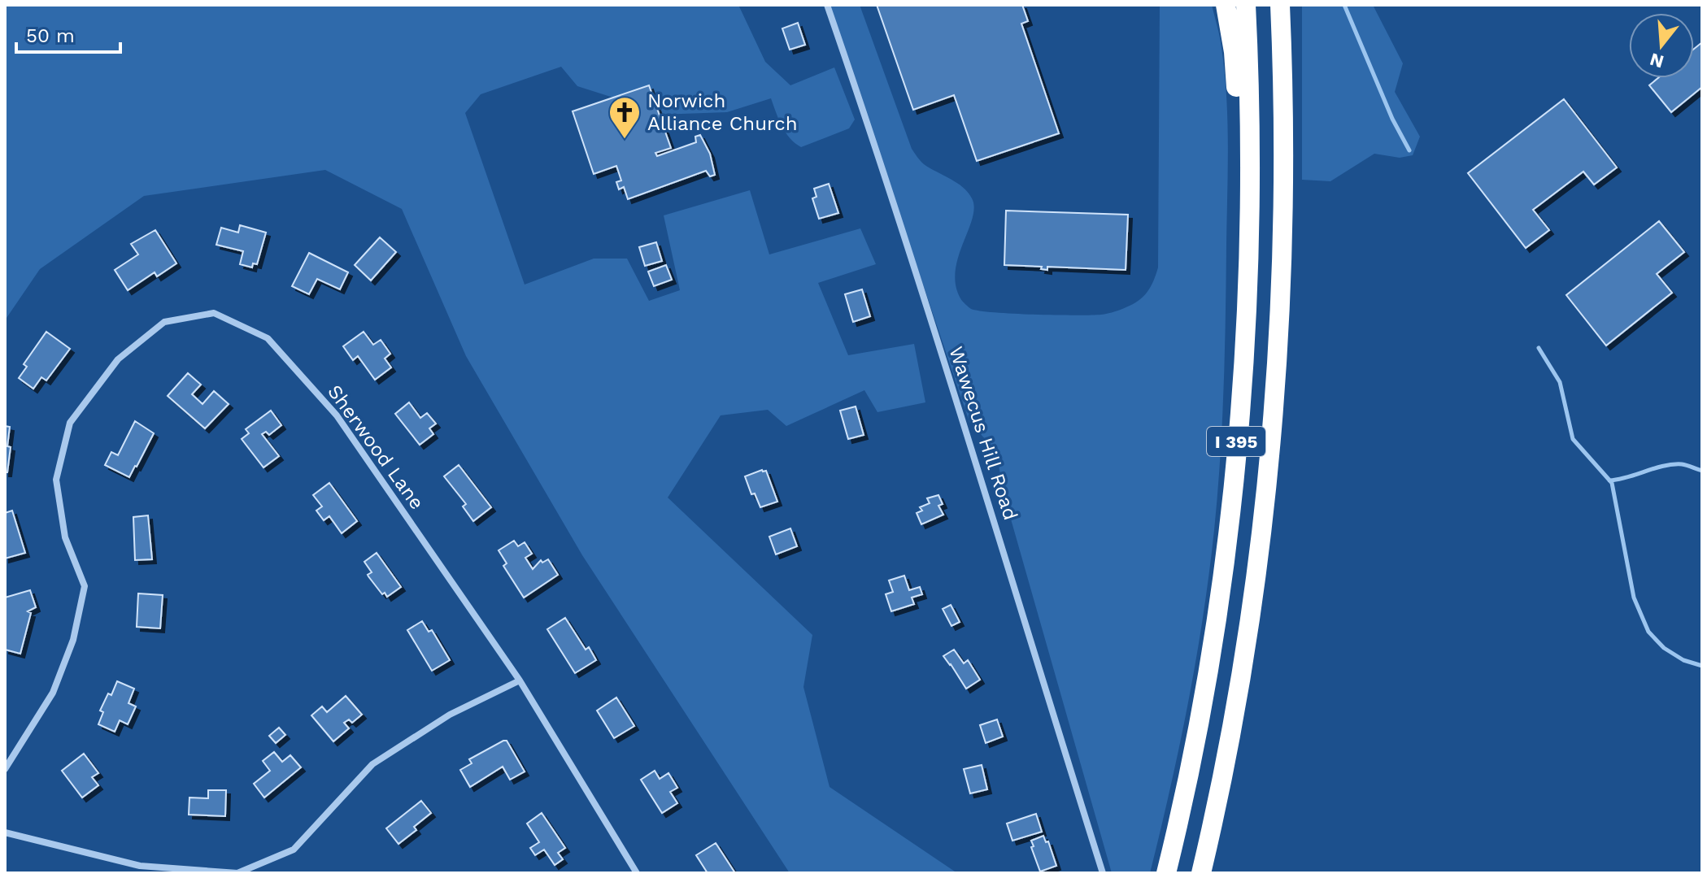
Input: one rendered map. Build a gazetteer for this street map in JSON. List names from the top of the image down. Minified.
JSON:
{"streets":{"highway":["I 395"],"street":["Wawecus Hill Road","Sherwood Lane"]},"places":{"church":["Norwich Alliance Church"]},"scale_bar":"50 m","north":"bottom"}
